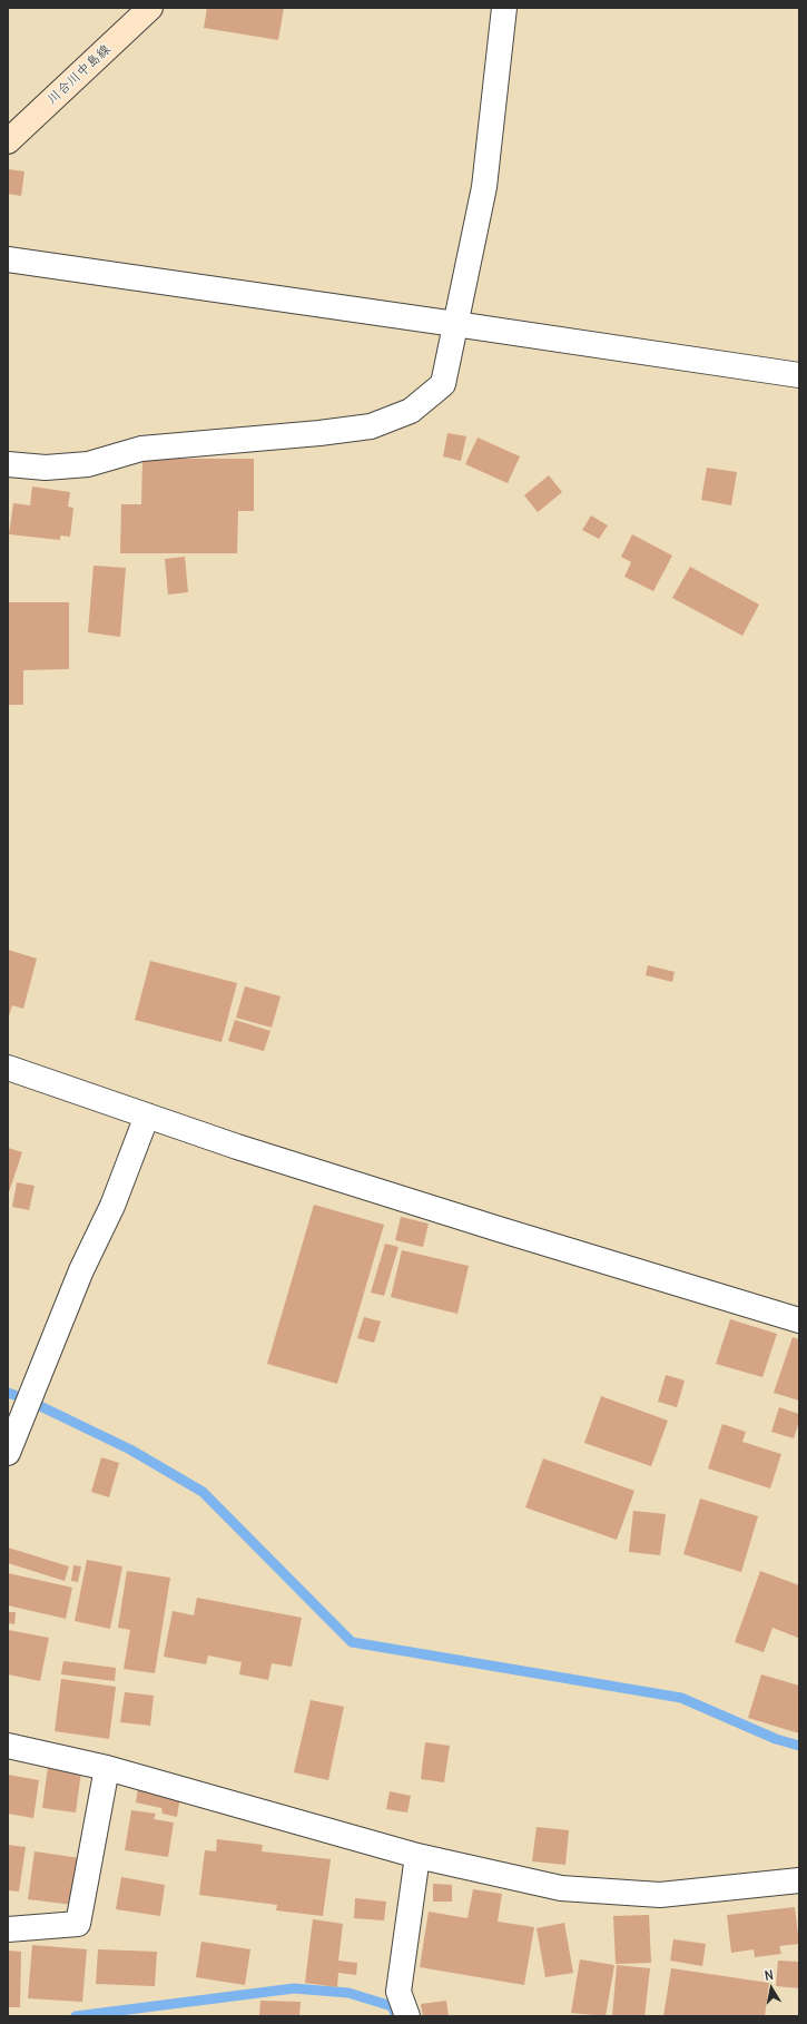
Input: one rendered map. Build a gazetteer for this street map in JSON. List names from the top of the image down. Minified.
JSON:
{"streets":{"main road":["川合川中島線"]},"north":"top"}
